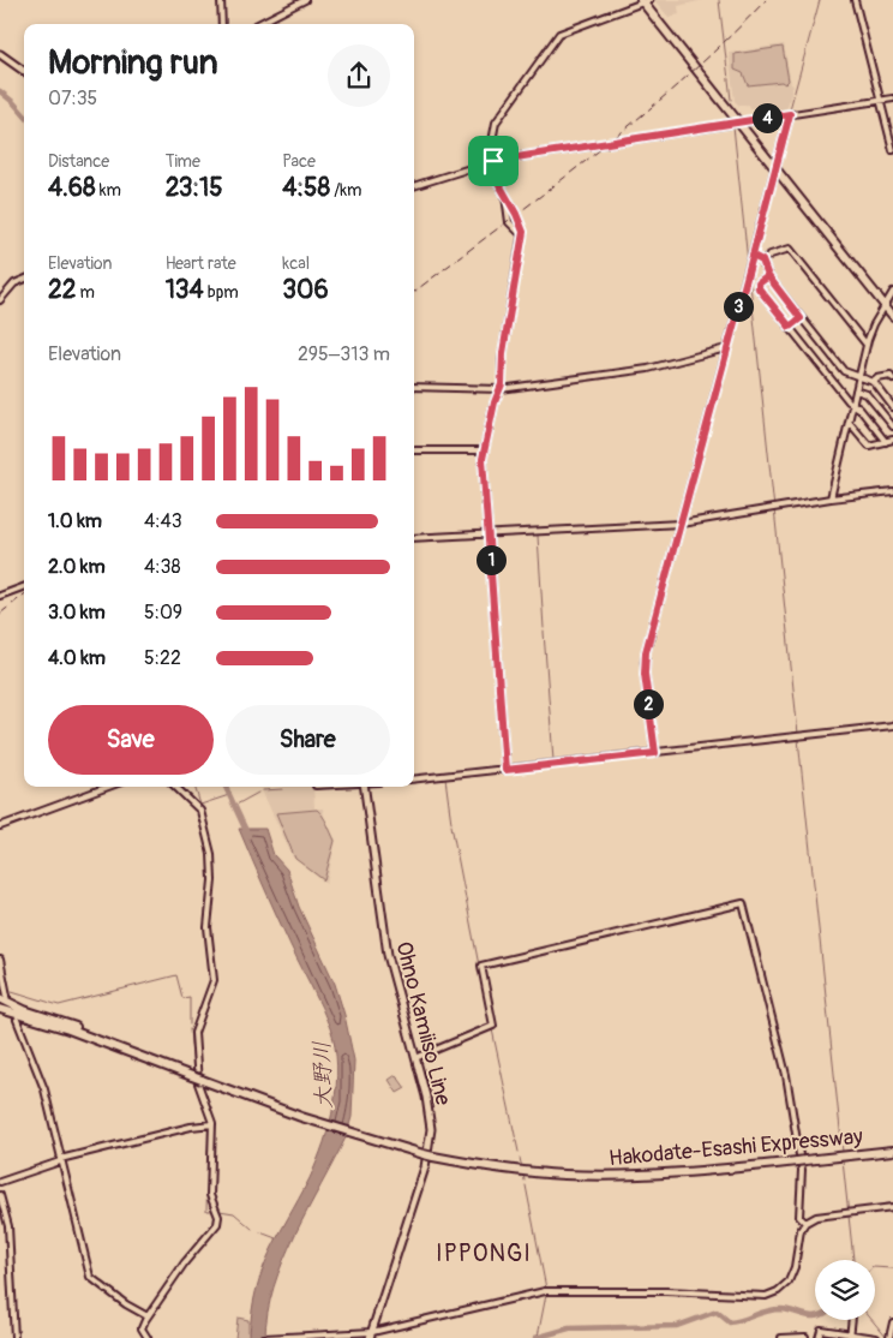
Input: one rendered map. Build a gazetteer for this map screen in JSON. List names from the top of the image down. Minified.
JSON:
{"streets":{"highway":["Hakodate-Esashi Expressway"],"main road":["Ohno Kamiiso Line"]},"districts":["IPPONGI"],"water":["大野川"],"page":{"heading":["Morning run","07:35"],"pins":["4","3","1","2"],"stats":[["Distance","4.68 km"],["Time","23:15"],["Pace","4:58 /km"],["Elevation","22 m"],["Heart rate","134 bpm"],["kcal","306"]],"chart":["Elevation","295–313 m"],"list":[{"name":"1.0 km","note":"4:43"},{"name":"2.0 km","note":"4:38"},{"name":"3.0 km","note":"5:09"},{"name":"4.0 km","note":"5:22"}],"buttons":["Save","Share"]}}
